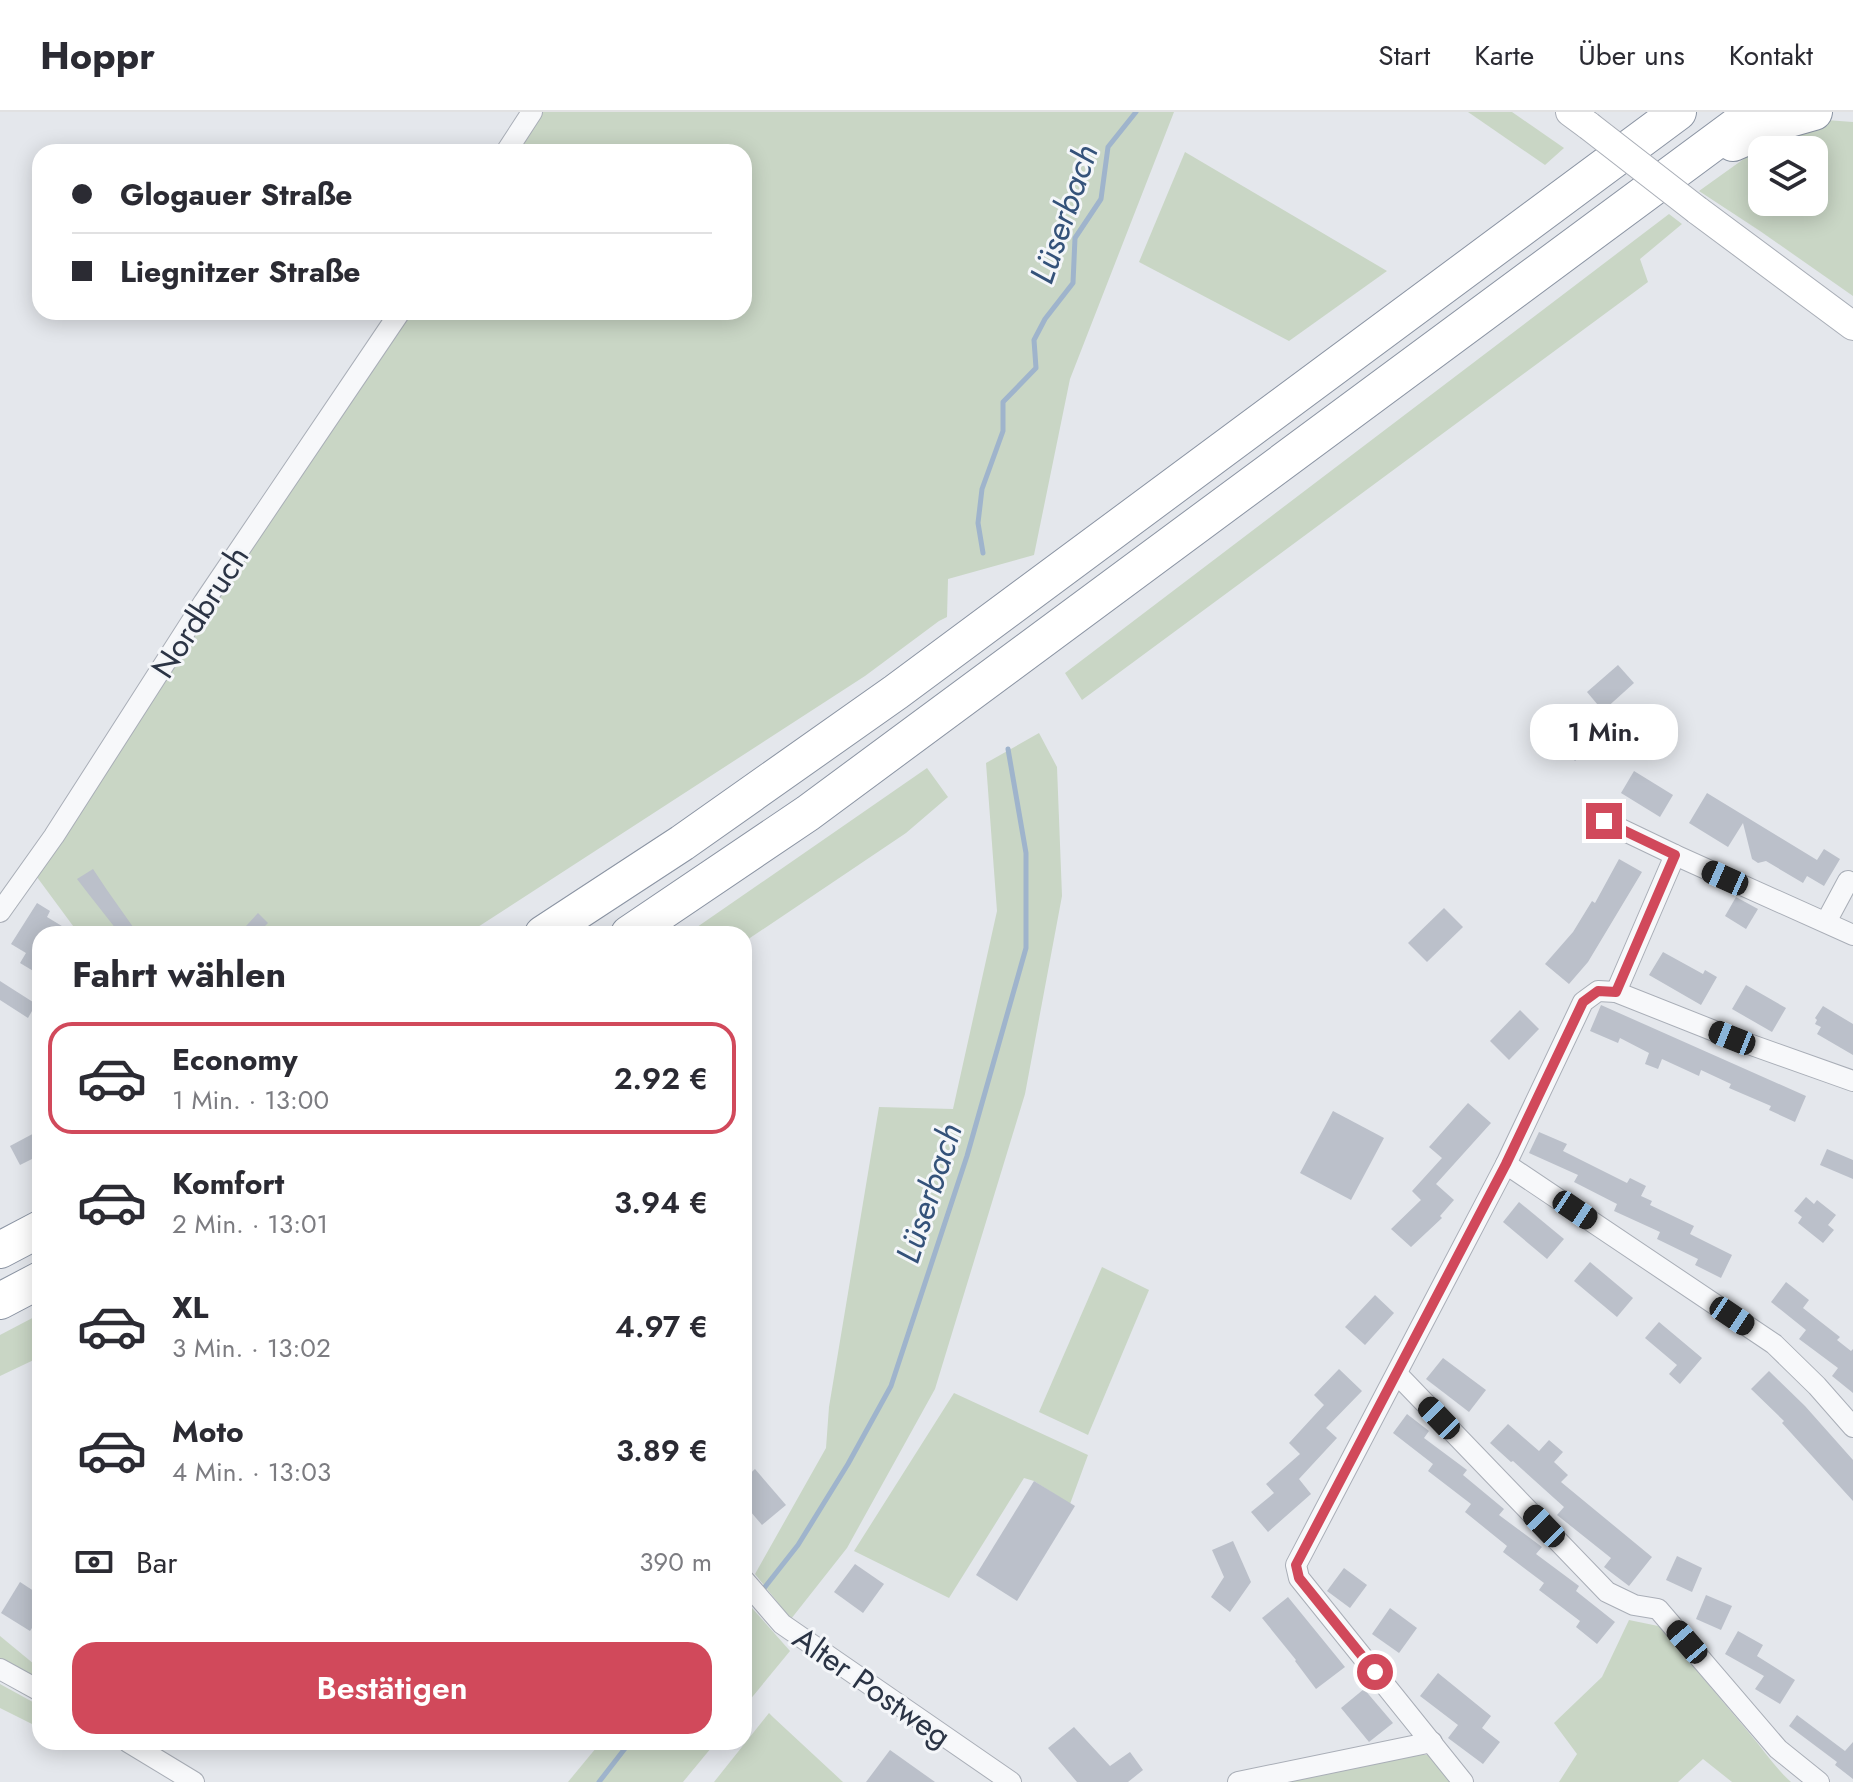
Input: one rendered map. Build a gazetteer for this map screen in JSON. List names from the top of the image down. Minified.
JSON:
{"streets":{"street":["Nordbruch","Alter Postweg"]},"water":["Lüserbach"],"page":{"header":"Hoppr","nav":["Start","Karte","Über uns","Kontakt"],"banner":["Glogauer Straße","Liegnitzer Straße"],"bubble":"1 Min.","heading":"Fahrt wählen","list":[{"name":"Economy","note":"1 Min. · 13:00","value":"2.92 €"},{"name":"Komfort","note":"2 Min. · 13:01","value":"3.94 €"},{"name":"XL","note":"3 Min. · 13:02","value":"4.97 €"},{"name":"Moto","note":"4 Min. · 13:03","value":"3.89 €"}],"pay":["Bar","390 m"],"buttons":"Bestätigen"}}
